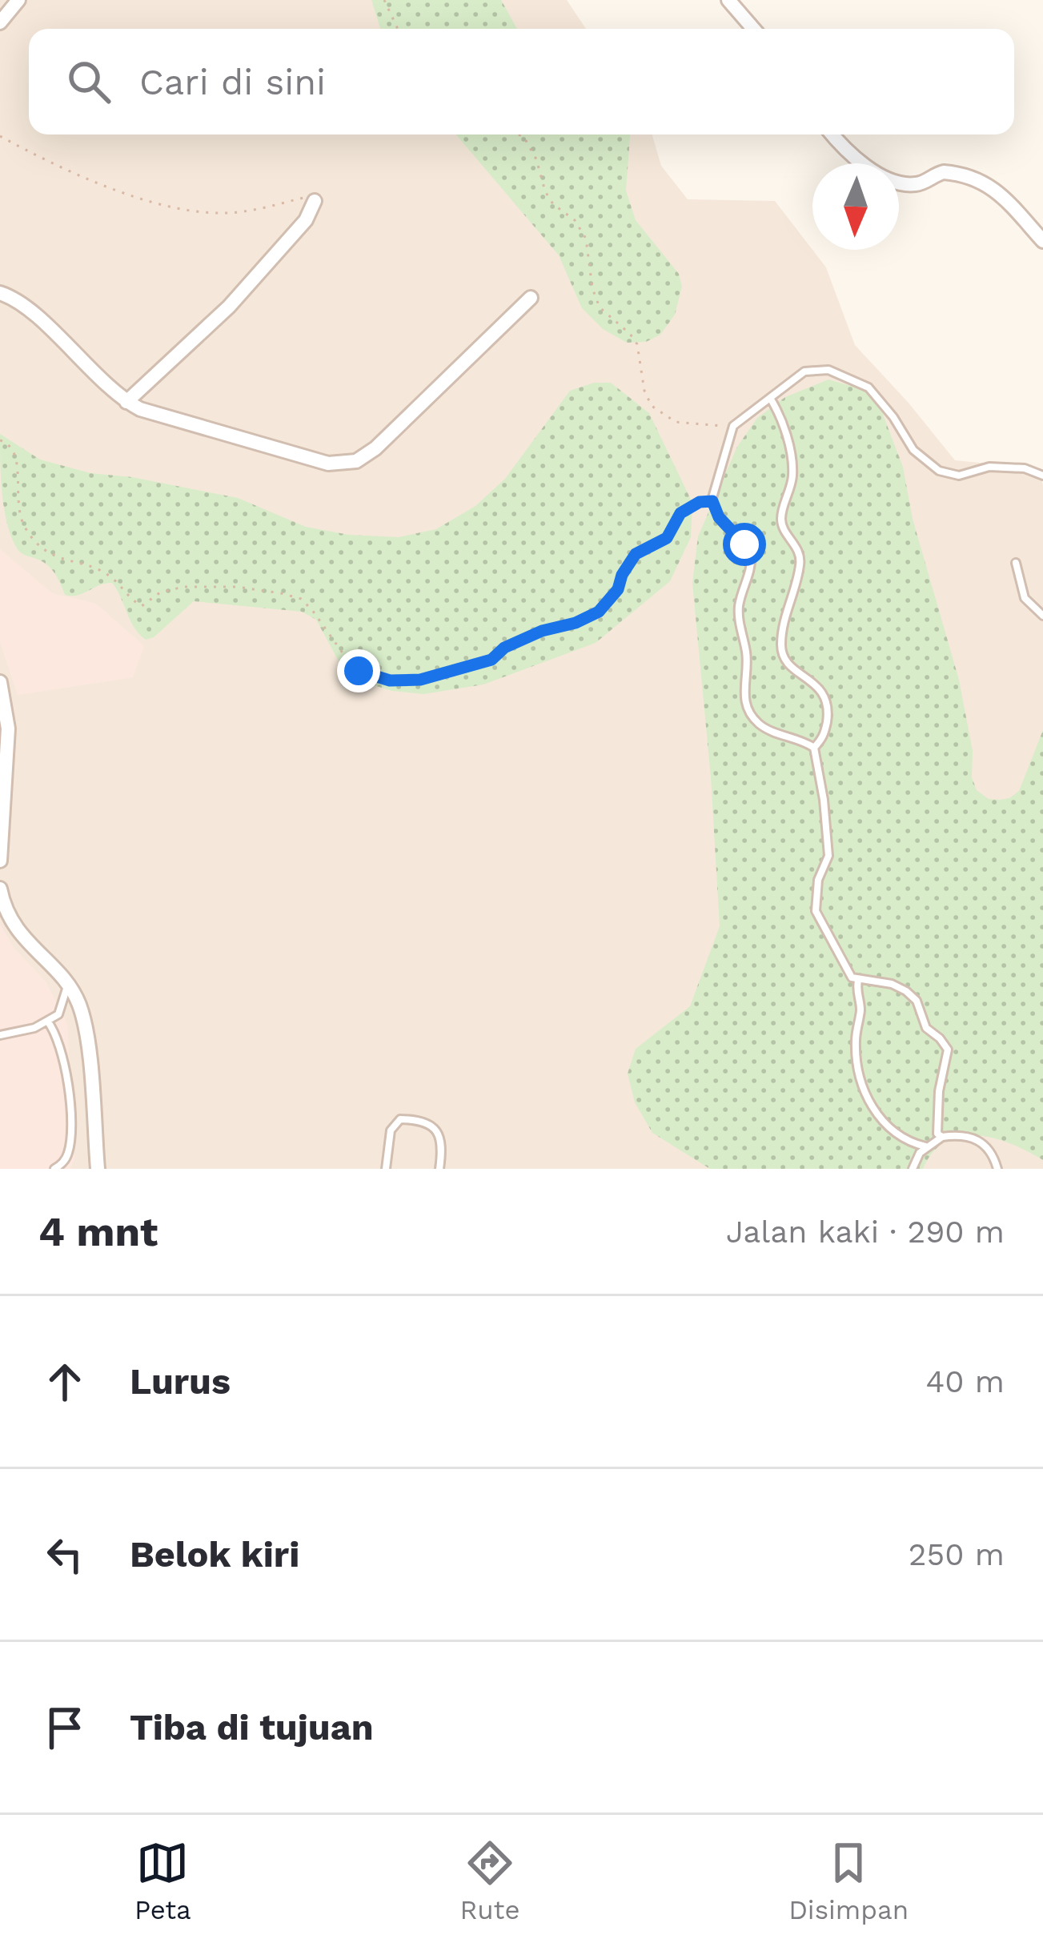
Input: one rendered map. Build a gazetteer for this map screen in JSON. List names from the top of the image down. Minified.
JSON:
{"north":"bottom","page":{"search":"Cari di sini","heading":["4 mnt","Jalan kaki · 290 m"],"list":[["Lurus","40 m"],["Belok kiri","250 m"],"Tiba di tujuan"],"nav":["Peta","Rute","Disimpan"]}}
